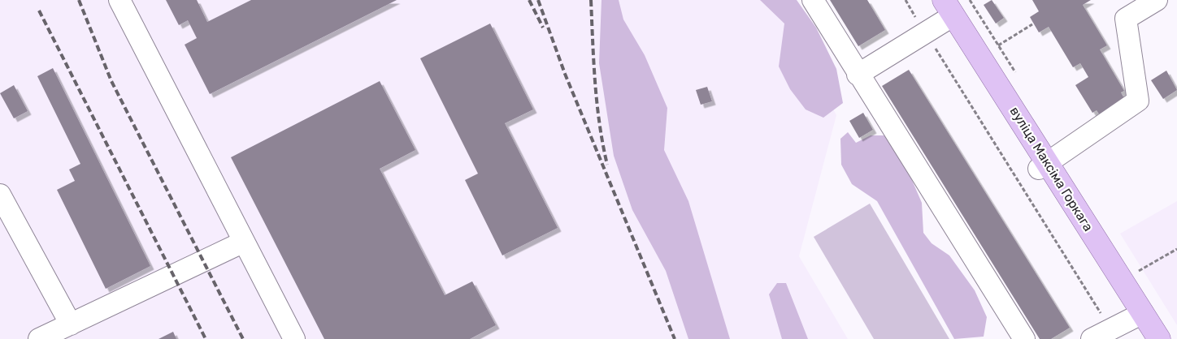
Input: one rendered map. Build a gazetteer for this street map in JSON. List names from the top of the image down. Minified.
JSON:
{"streets":{"main road":["вуліца Максіма Горкага"]}}
